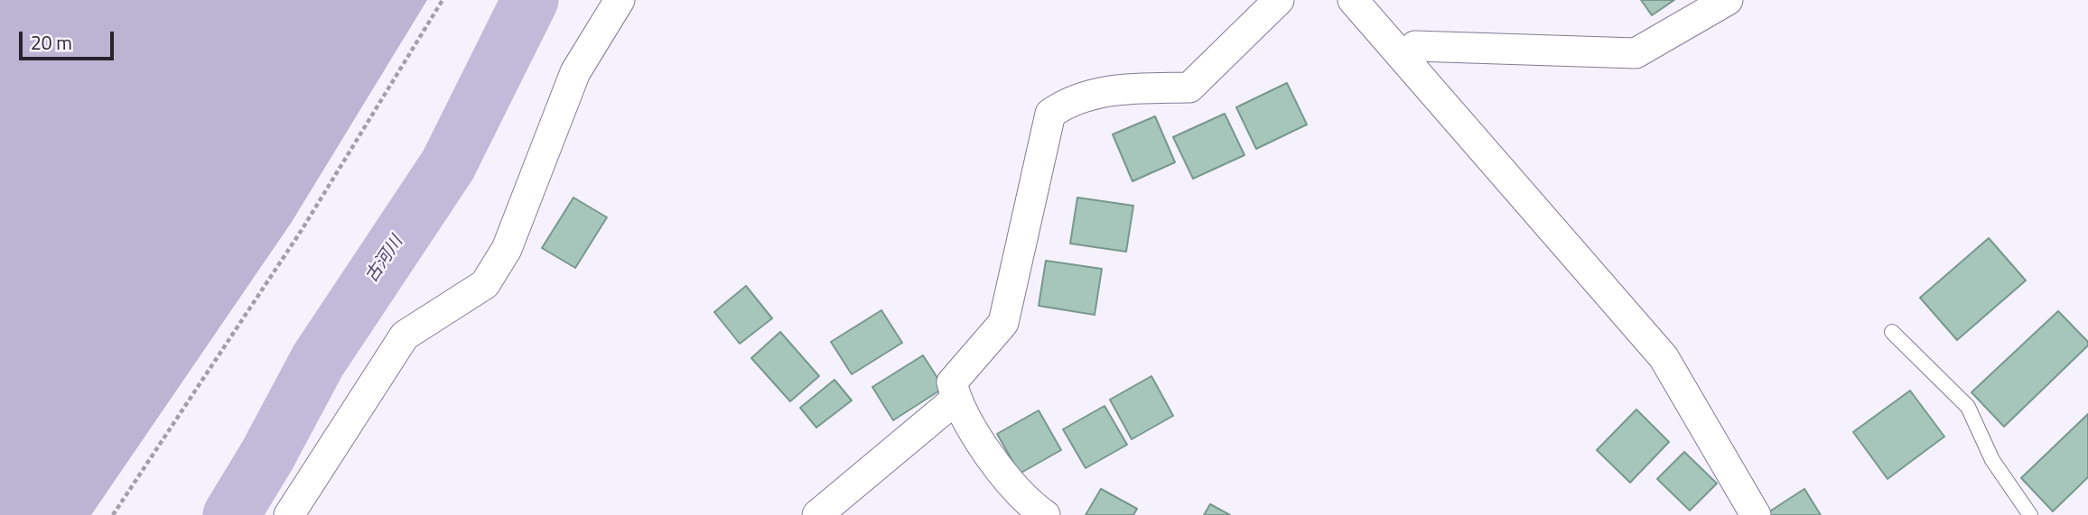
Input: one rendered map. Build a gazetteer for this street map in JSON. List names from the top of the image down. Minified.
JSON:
{"water":["古河川"],"scale_bar":"20 m"}
